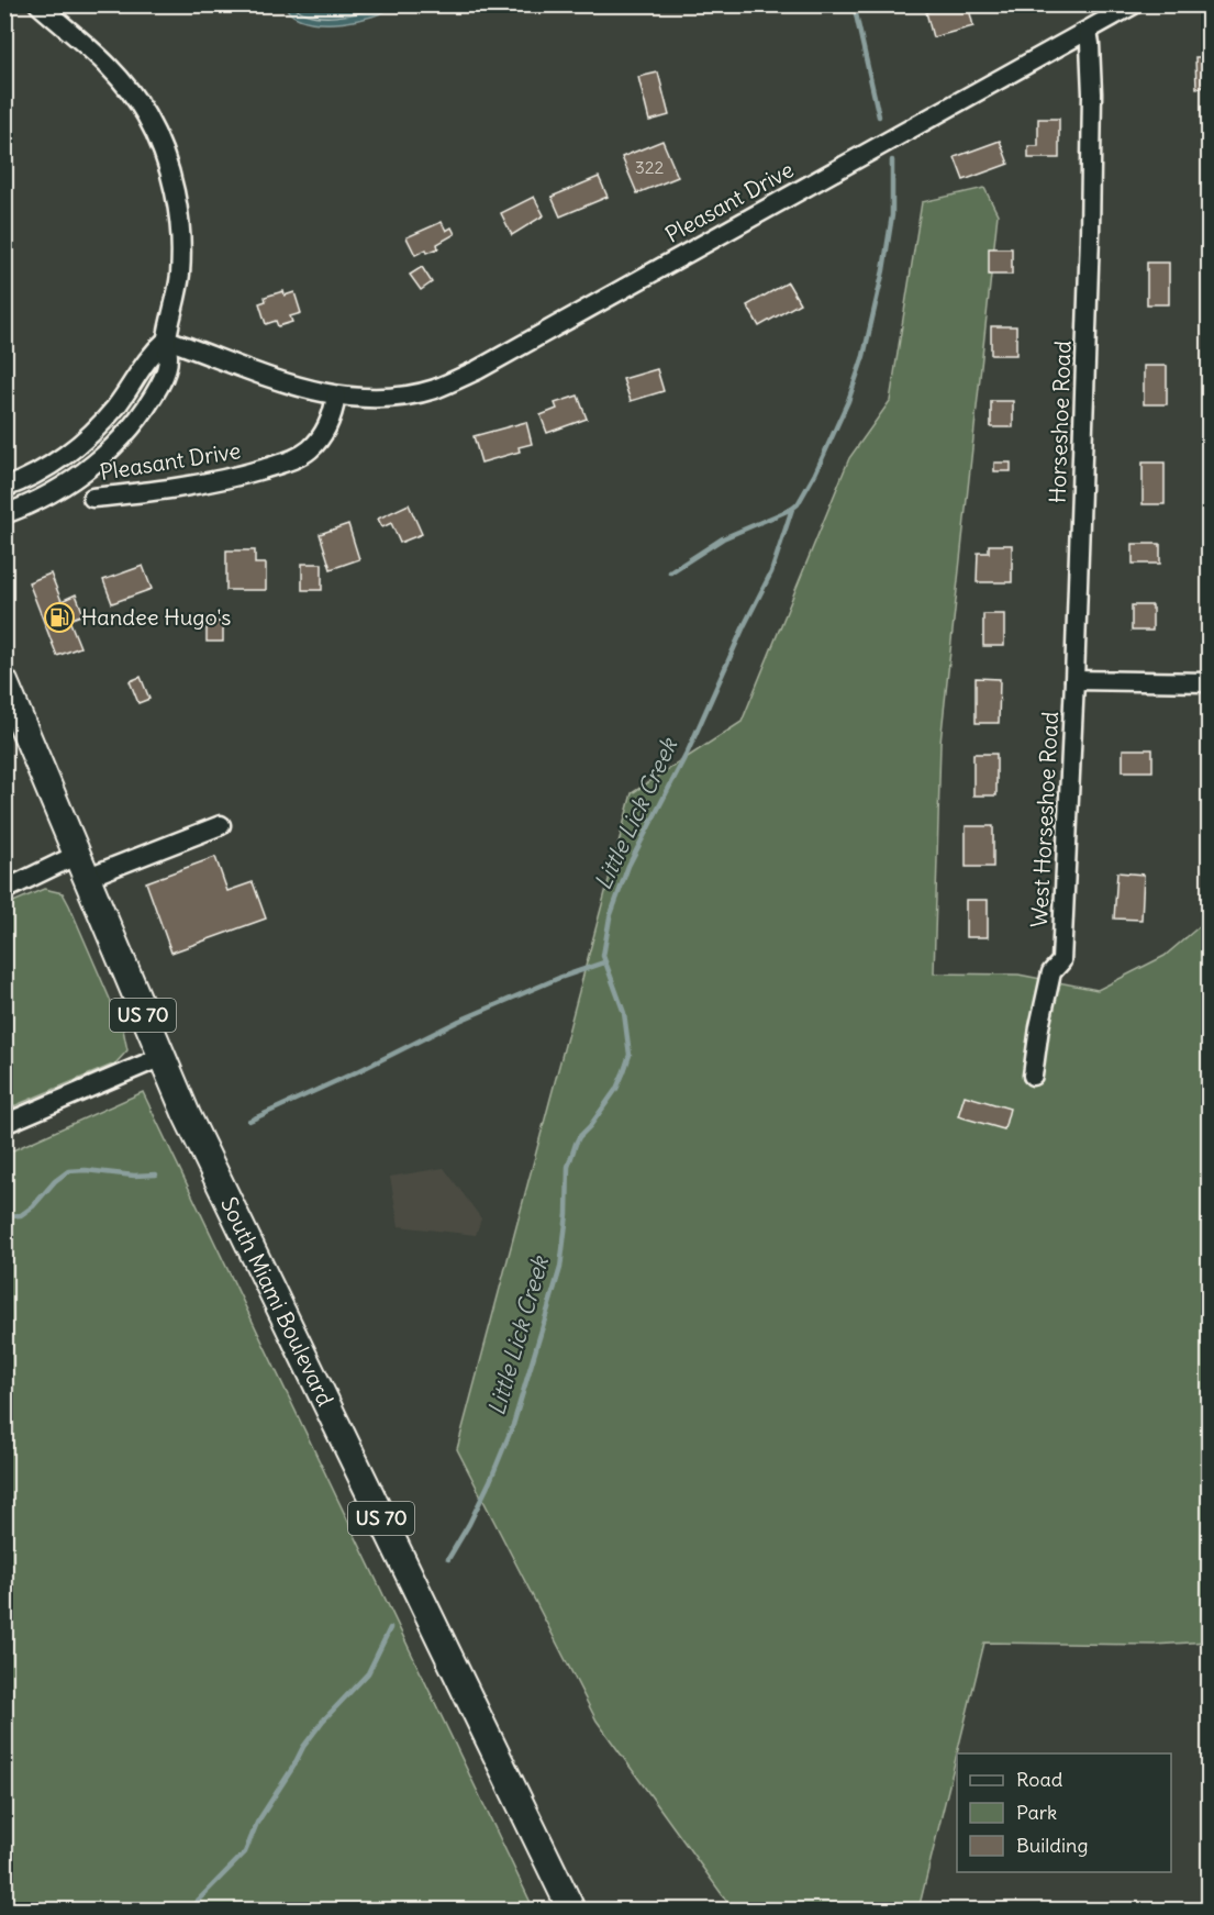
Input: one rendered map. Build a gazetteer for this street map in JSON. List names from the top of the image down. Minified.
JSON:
{"streets":{"highway":["US 70","South Miami Boulevard"],"street":["Pleasant Drive","Horseshoe Road","West Horseshoe Road"]},"crossings":[["Pleasant Drive","Horseshoe Road"],["Horseshoe Road","West Horseshoe Road"]],"water":["Little Lick Creek"],"places":{"fuel station":["Handee Hugo's"]},"house_numbers":["322"],"legend":["Road","Park","Building"]}
